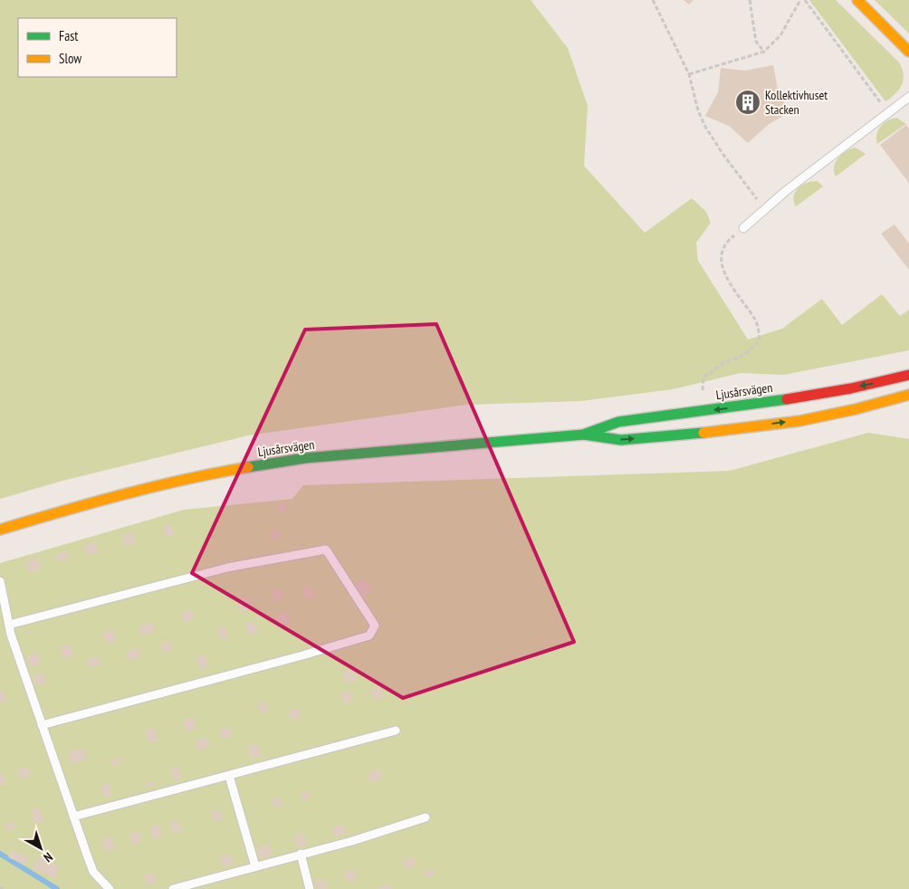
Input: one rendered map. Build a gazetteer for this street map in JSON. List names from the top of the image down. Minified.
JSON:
{"streets":{"main road":["Ljusårsvägen"]},"places":{"building":["Kollektivhuset Stacken"]},"legend":["Fast","Slow"],"north":"bottom right"}
